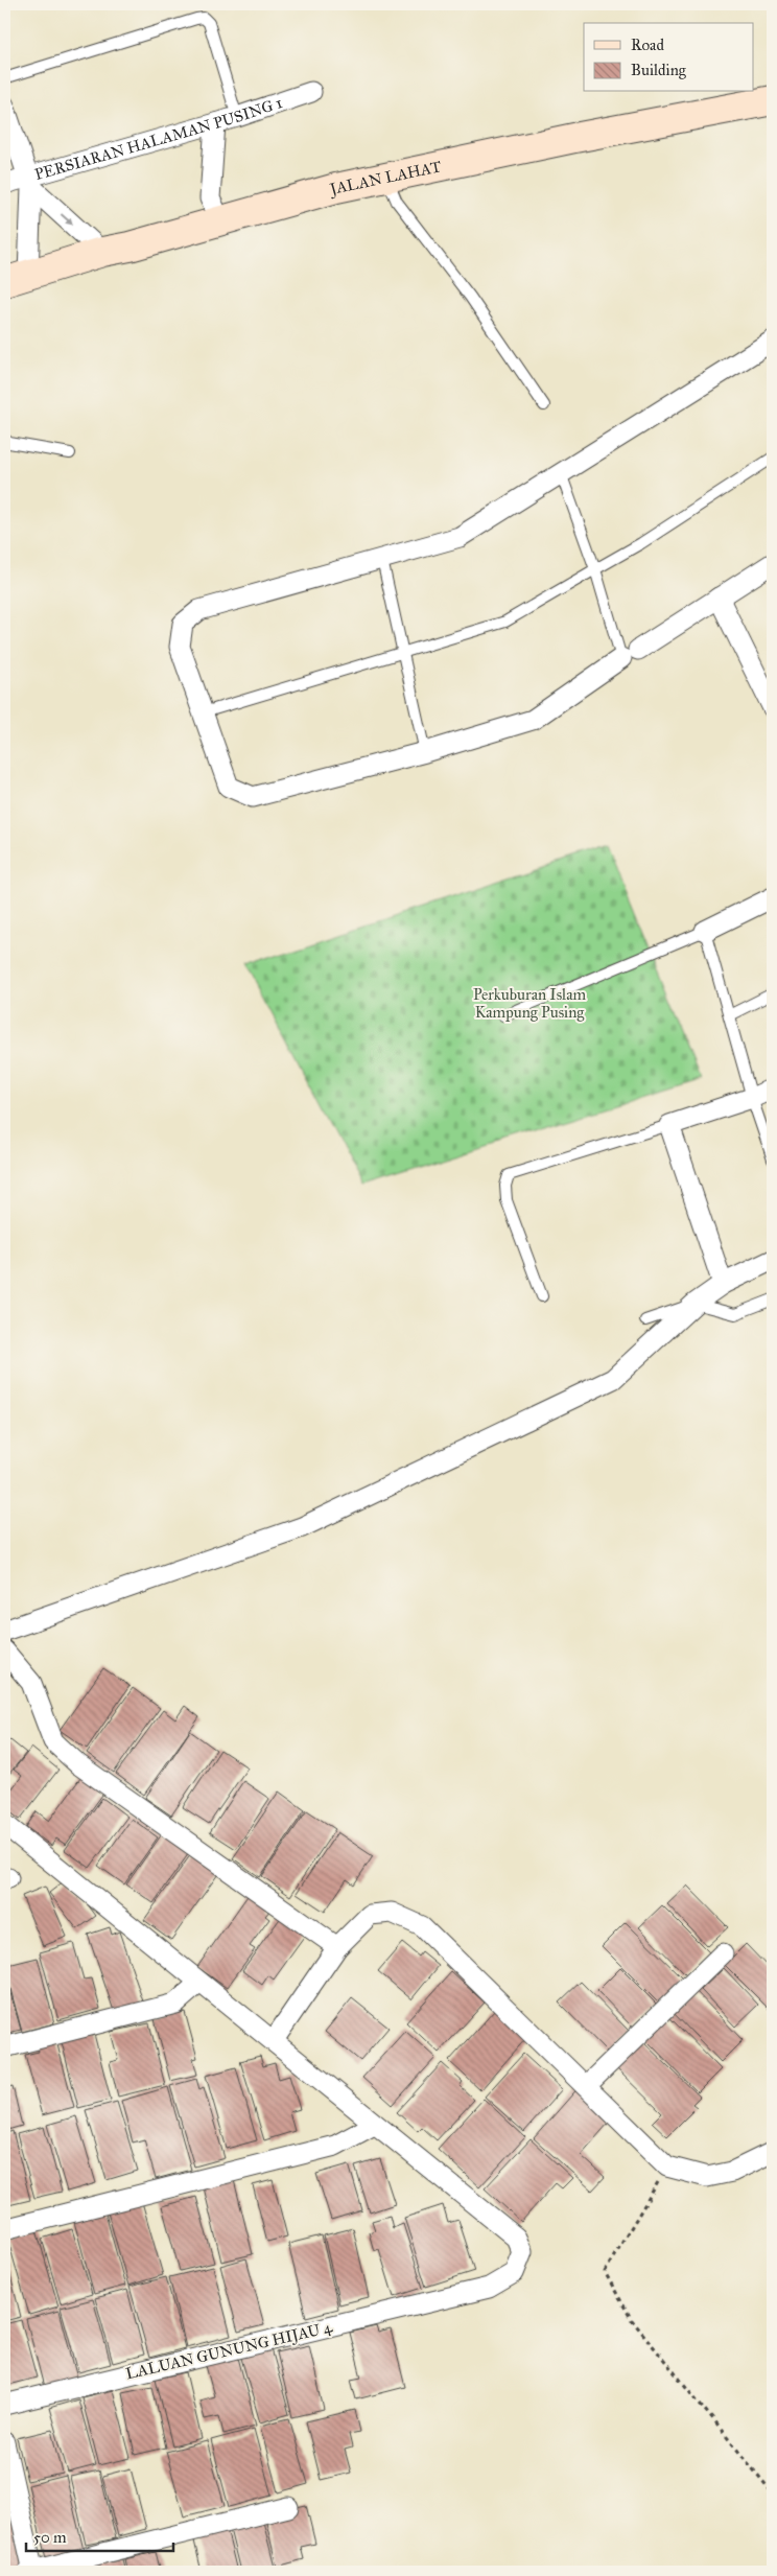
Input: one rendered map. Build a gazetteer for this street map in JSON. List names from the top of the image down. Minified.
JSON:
{"streets":{"main road":["JALAN LAHAT"],"street":["PERSIARAN HALAMAN PUSING 1","LALUAN GUNUNG HIJAU 4"]},"parks":["Perkuburan Islam Kampung Pusing"],"legend":["Road","Building"],"scale_bar":"50 m"}
